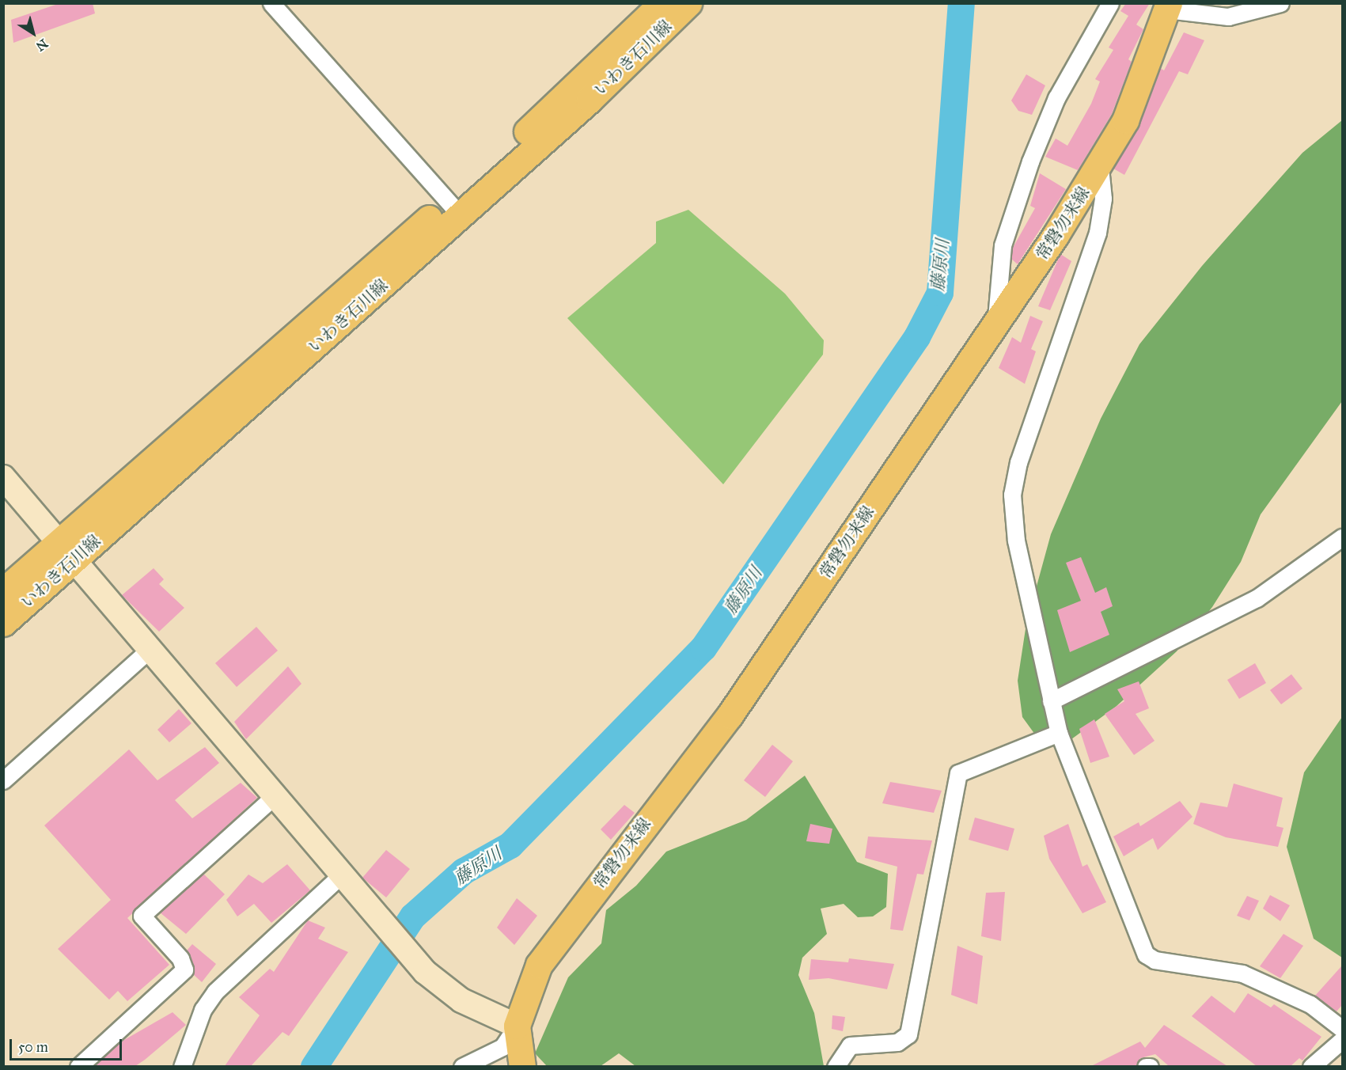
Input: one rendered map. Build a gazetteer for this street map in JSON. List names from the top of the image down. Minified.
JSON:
{"streets":{"main road":["いわき石川線","常磐勿来線"]},"water":["藤原川"],"scale_bar":"50 m","north":"bottom right"}
